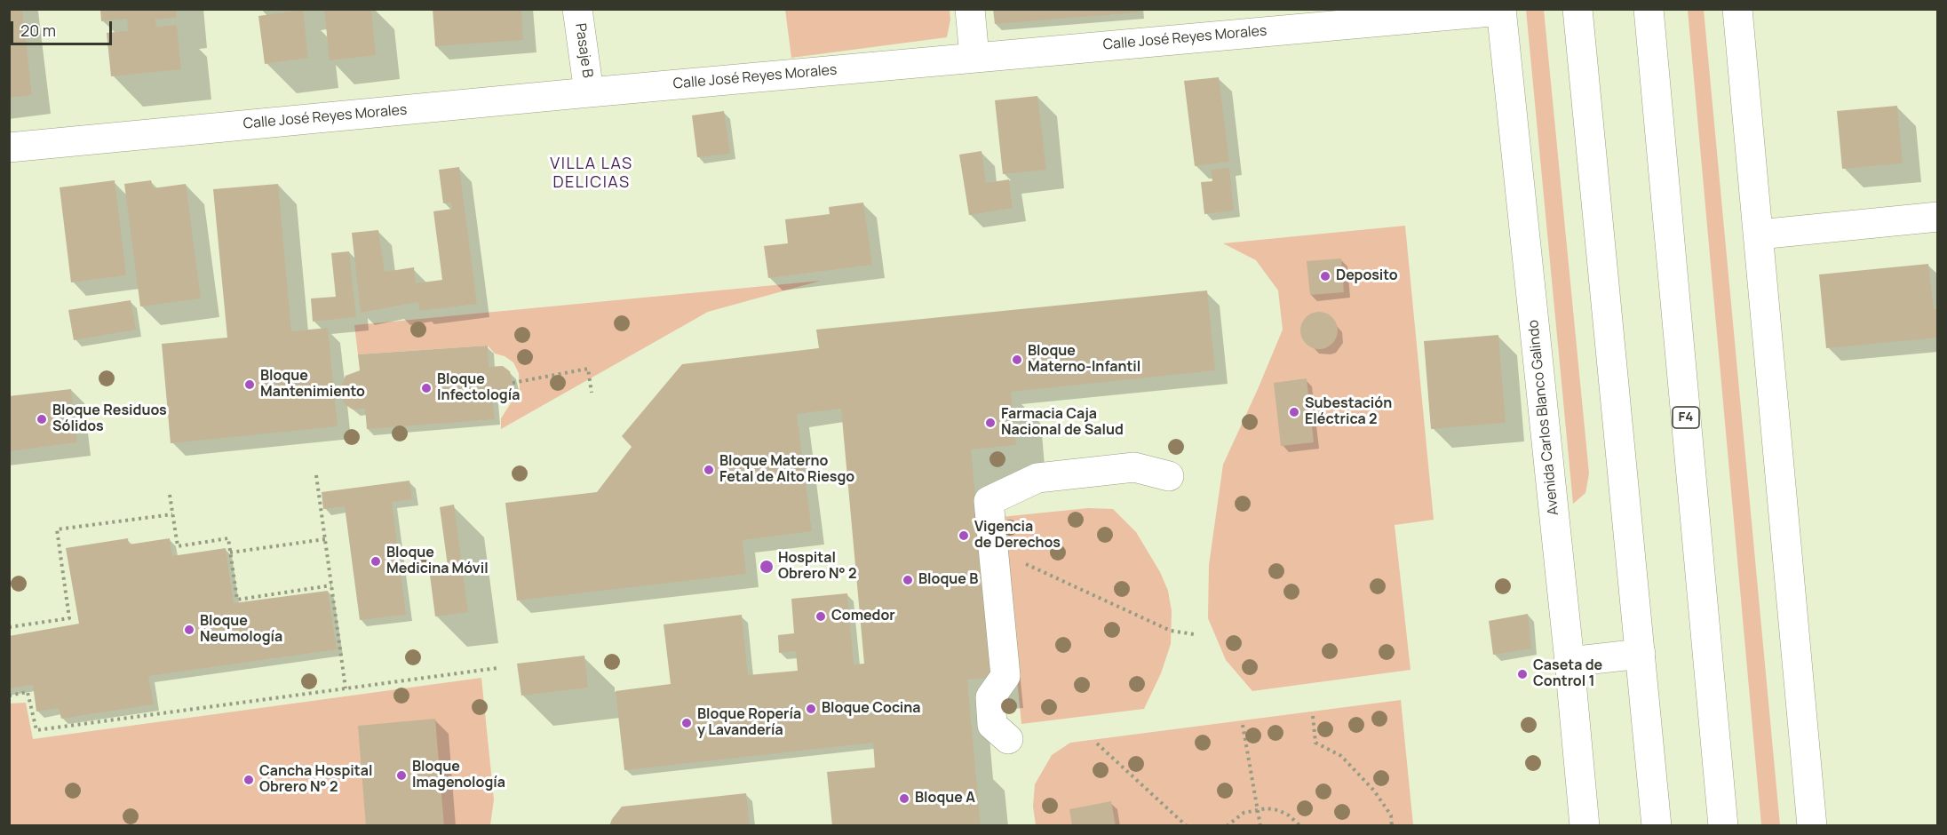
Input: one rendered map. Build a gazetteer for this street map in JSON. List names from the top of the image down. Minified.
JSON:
{"streets":{"main road":["Calle José Reyes Morales","Pasaje B","Avenida Carlos Blanco Galindo","F4"]},"crossings":[["Calle José Reyes Morales","Pasaje B"],["Calle José Reyes Morales","Avenida Carlos Blanco Galindo"]],"districts":["VILLA LAS DELICIAS"],"places":["Deposito","Bloque Materno-Infantil","Bloque Mantenimiento","Bloque Infectología","Subestación Eléctrica 2","Bloque Residuos Sólidos","Farmacia Caja Nacional de Salud","Bloque Materno Fetal de Alto Riesgo","Vigencia de Derechos","Bloque Medicina Móvil","Hospital Obrero N° 2","Bloque B","Comedor","Bloque Neumología","Caseta de Control 1","Bloque Cocina","Bloque Ropería y Lavandería","Bloque Imagenología","Cancha Hospital Obrero N° 2","Bloque A"],"scale_bar":"20 m"}
